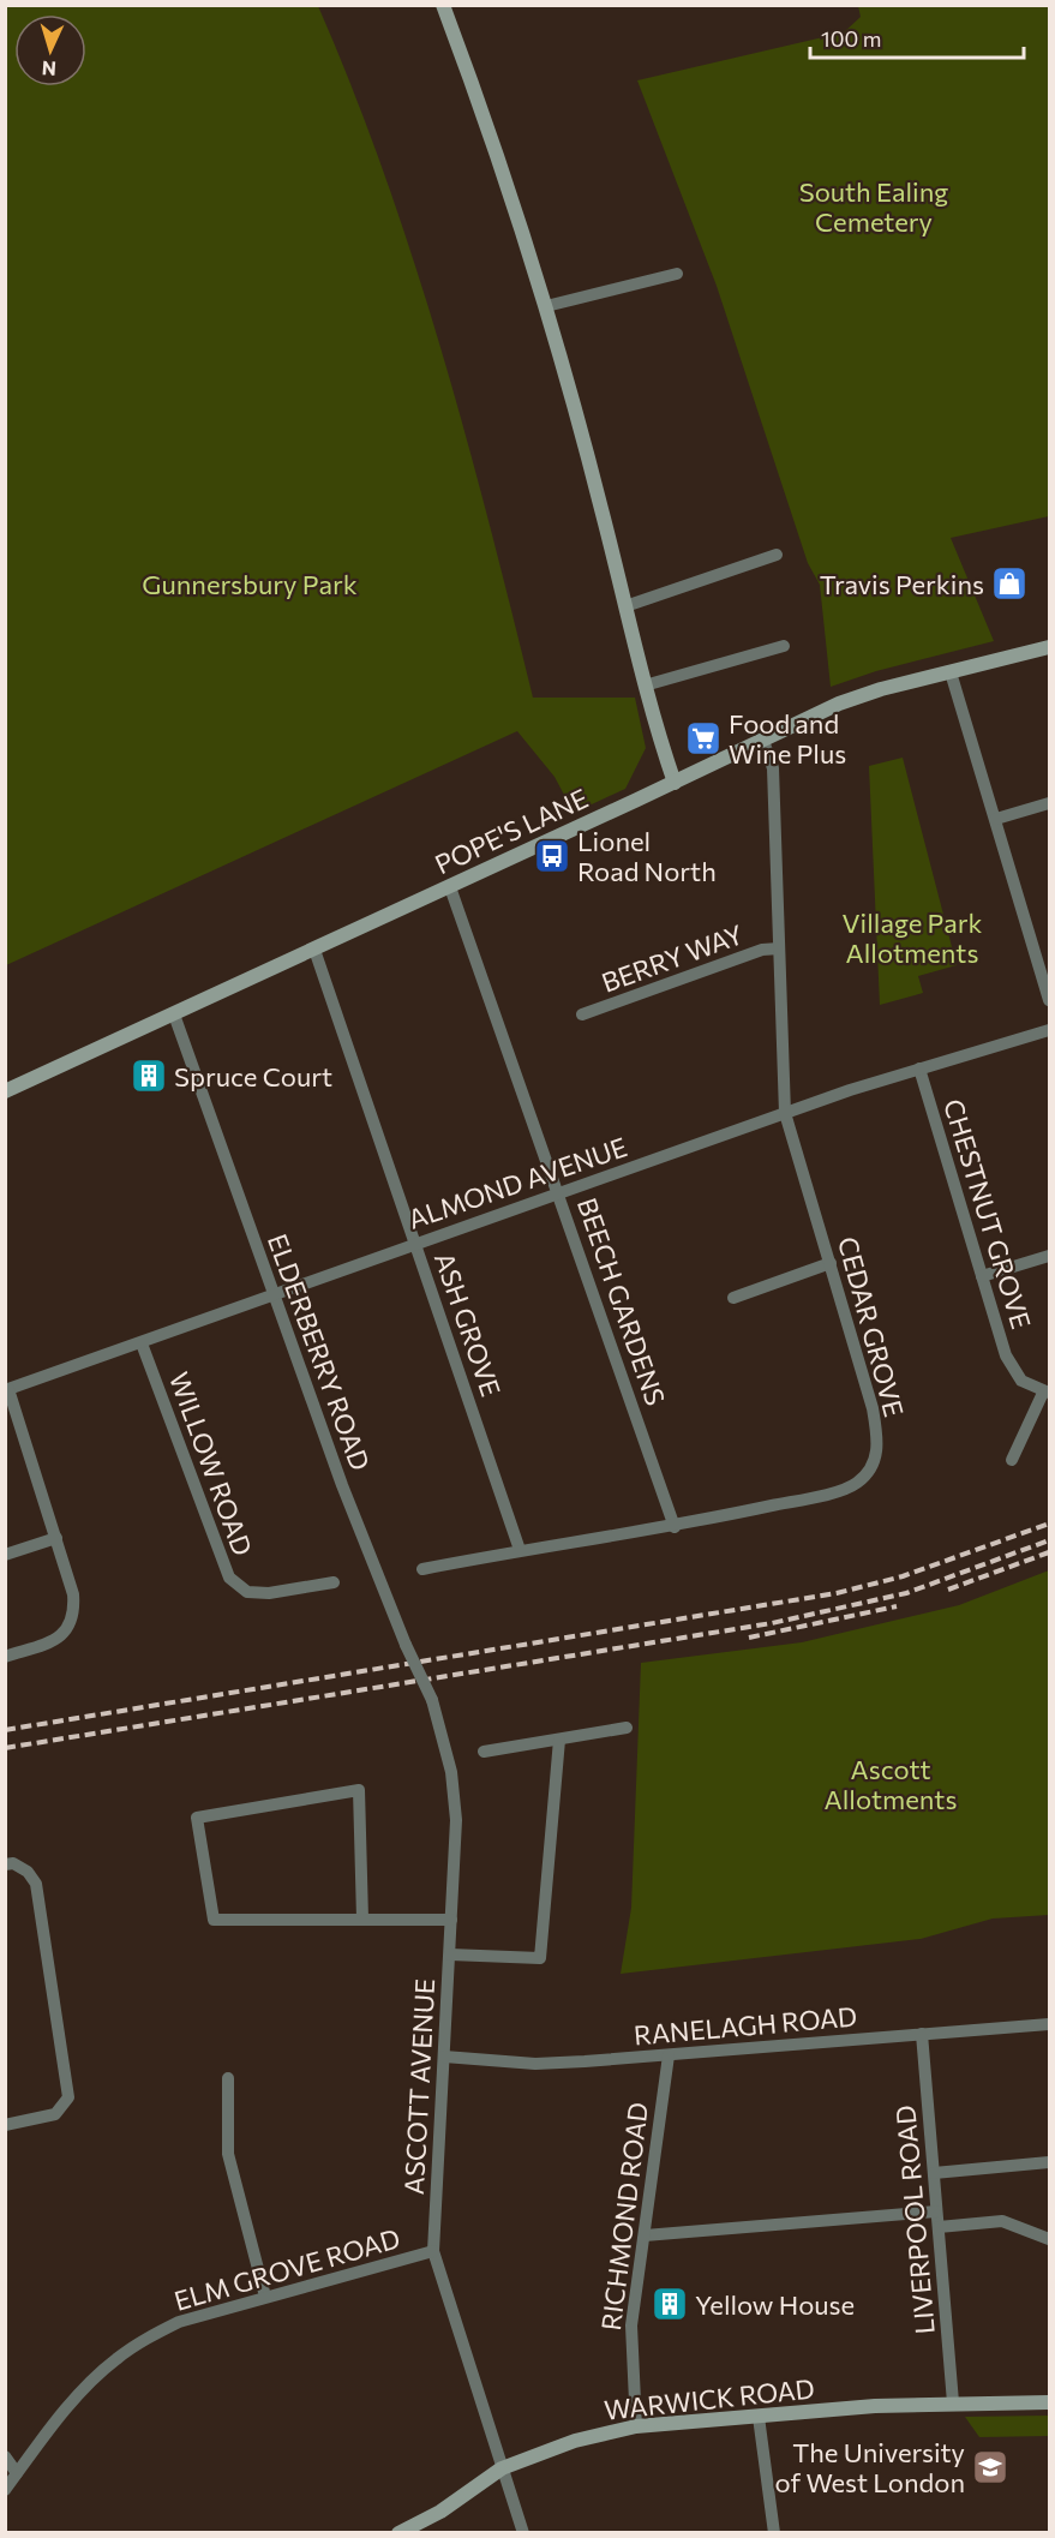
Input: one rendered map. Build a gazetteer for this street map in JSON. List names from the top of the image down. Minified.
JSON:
{"streets":{"street":["POPE'S LANE","BERRY WAY","ALMOND AVENUE","CHESTNUT GROVE","BEECH GARDENS","ASH GROVE","CEDAR GROVE","ELDERBERRY ROAD","WILLOW ROAD","RANELAGH ROAD","ASCOTT AVENUE","RICHMOND ROAD","LIVERPOOL ROAD","ELM GROVE ROAD","WARWICK ROAD"]},"crossings":[["POPE'S LANE","BEECH GARDENS"],["POPE'S LANE","ASH GROVE"],["POPE'S LANE","CEDAR GROVE"],["POPE'S LANE","ELDERBERRY ROAD"],["BERRY WAY","CEDAR GROVE"],["ALMOND AVENUE","CHESTNUT GROVE"],["ALMOND AVENUE","BEECH GARDENS"],["ALMOND AVENUE","ASH GROVE"],["ALMOND AVENUE","CEDAR GROVE"],["ALMOND AVENUE","ELDERBERRY ROAD"],["ALMOND AVENUE","WILLOW ROAD"],["BEECH GARDENS","CEDAR GROVE"],["ASH GROVE","CEDAR GROVE"],["ELDERBERRY ROAD","ASCOTT AVENUE"],["RANELAGH ROAD","ASCOTT AVENUE"],["RANELAGH ROAD","RICHMOND ROAD"],["RANELAGH ROAD","LIVERPOOL ROAD"],["ASCOTT AVENUE","ELM GROVE ROAD"],["ASCOTT AVENUE","WARWICK ROAD"],["RICHMOND ROAD","WARWICK ROAD"],["LIVERPOOL ROAD","WARWICK ROAD"]],"parks":["South Ealing Cemetery","Gunnersbury Park","Village Park Allotments","Ascott Allotments"],"places":{"shop":["Travis Perkins"],"supermarket":["Food and Wine Plus"],"bus stop":["Lionel Road North"],"building":["Spruce Court","Yellow House"],"school or university":["The University of West London"]},"scale_bar":"100 m","north":"bottom"}
